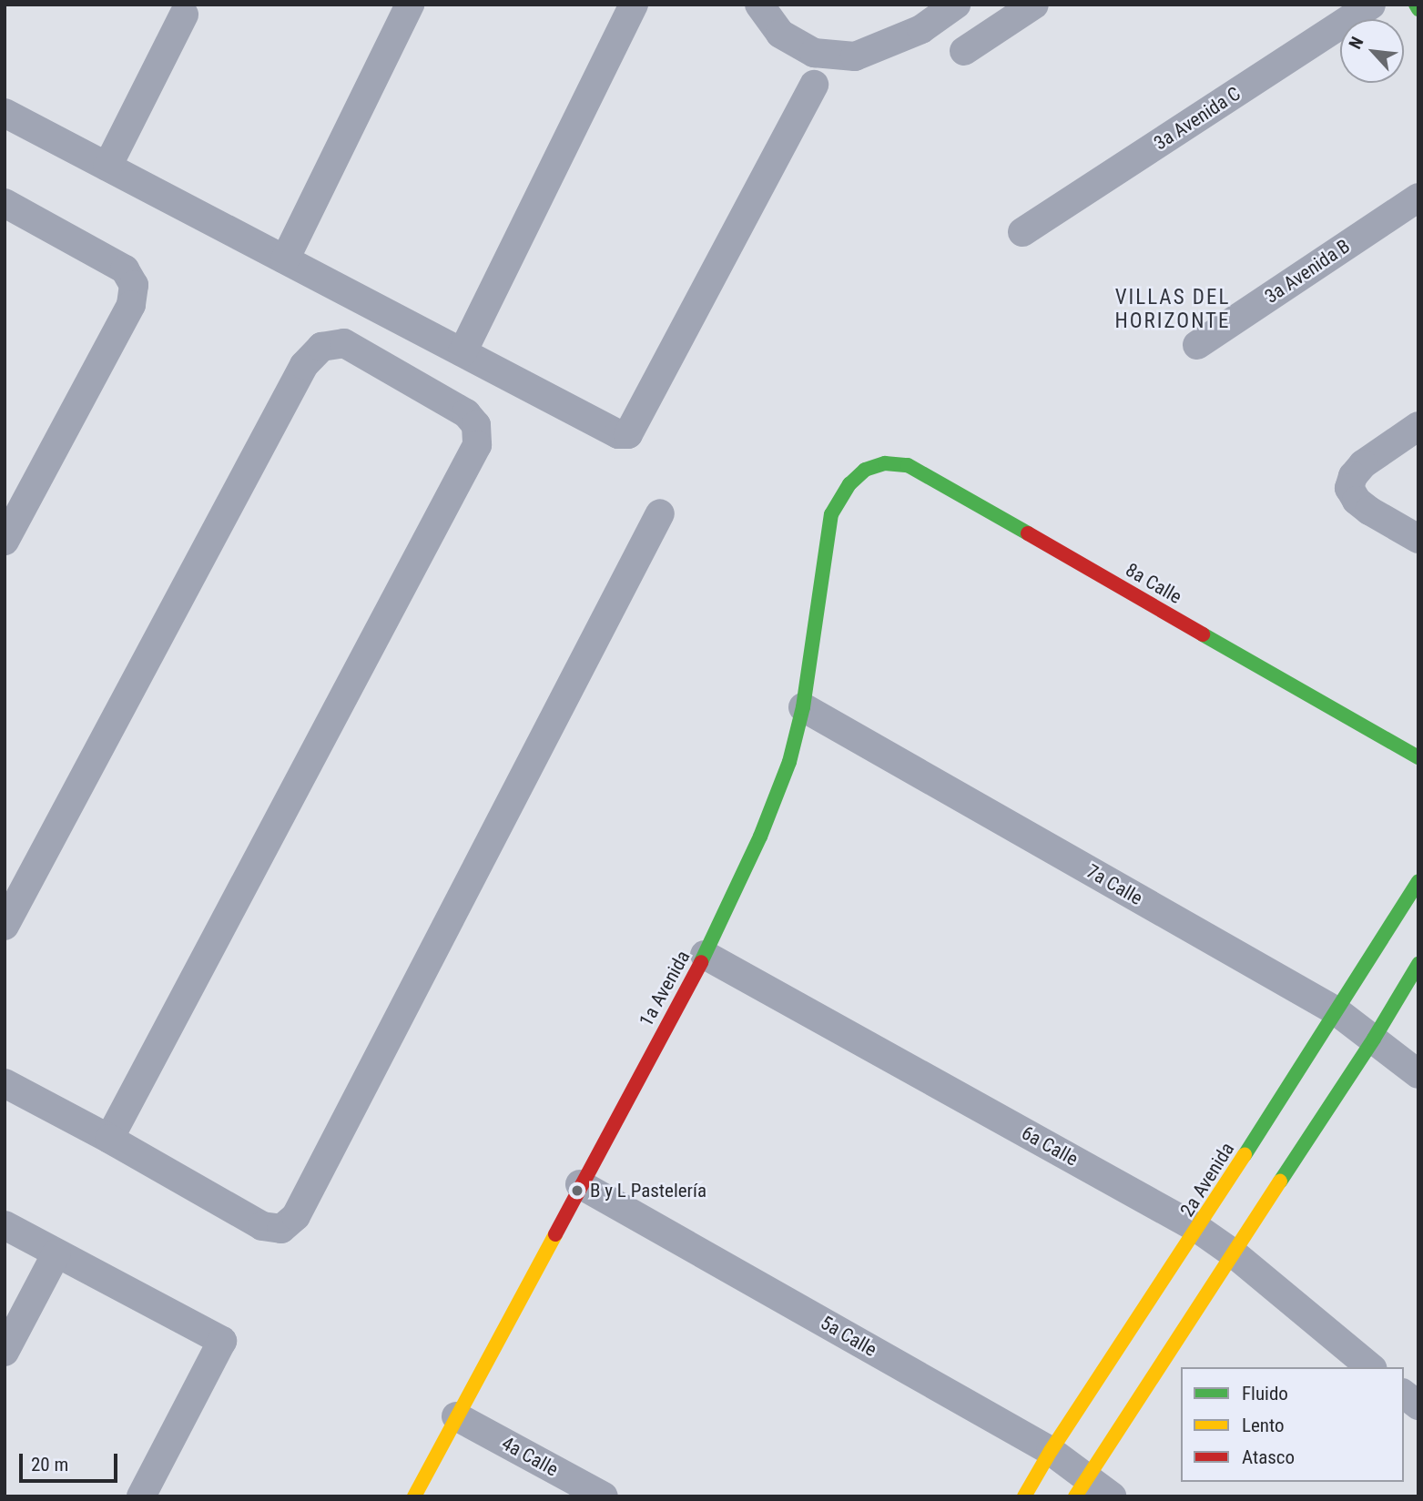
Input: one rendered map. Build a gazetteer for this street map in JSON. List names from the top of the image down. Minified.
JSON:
{"streets":{"street":["3a Avenida C","3a Avenida B","8a Calle","7a Calle","1a Avenida","6a Calle","2a Avenida","5a Calle","4a Calle"]},"crossings":[["8a Calle","1a Avenida"],["7a Calle","1a Avenida"],["7a Calle","2a Avenida"],["1a Avenida","6a Calle"],["1a Avenida","5a Calle"],["1a Avenida","4a Calle"],["6a Calle","2a Avenida"],["2a Avenida","5a Calle"]],"districts":["VILLAS DEL HORIZONTE"],"places":["B y L Pastelería"],"legend":["Fluido","Lento","Atasco"],"scale_bar":"20 m","north":"top left"}
